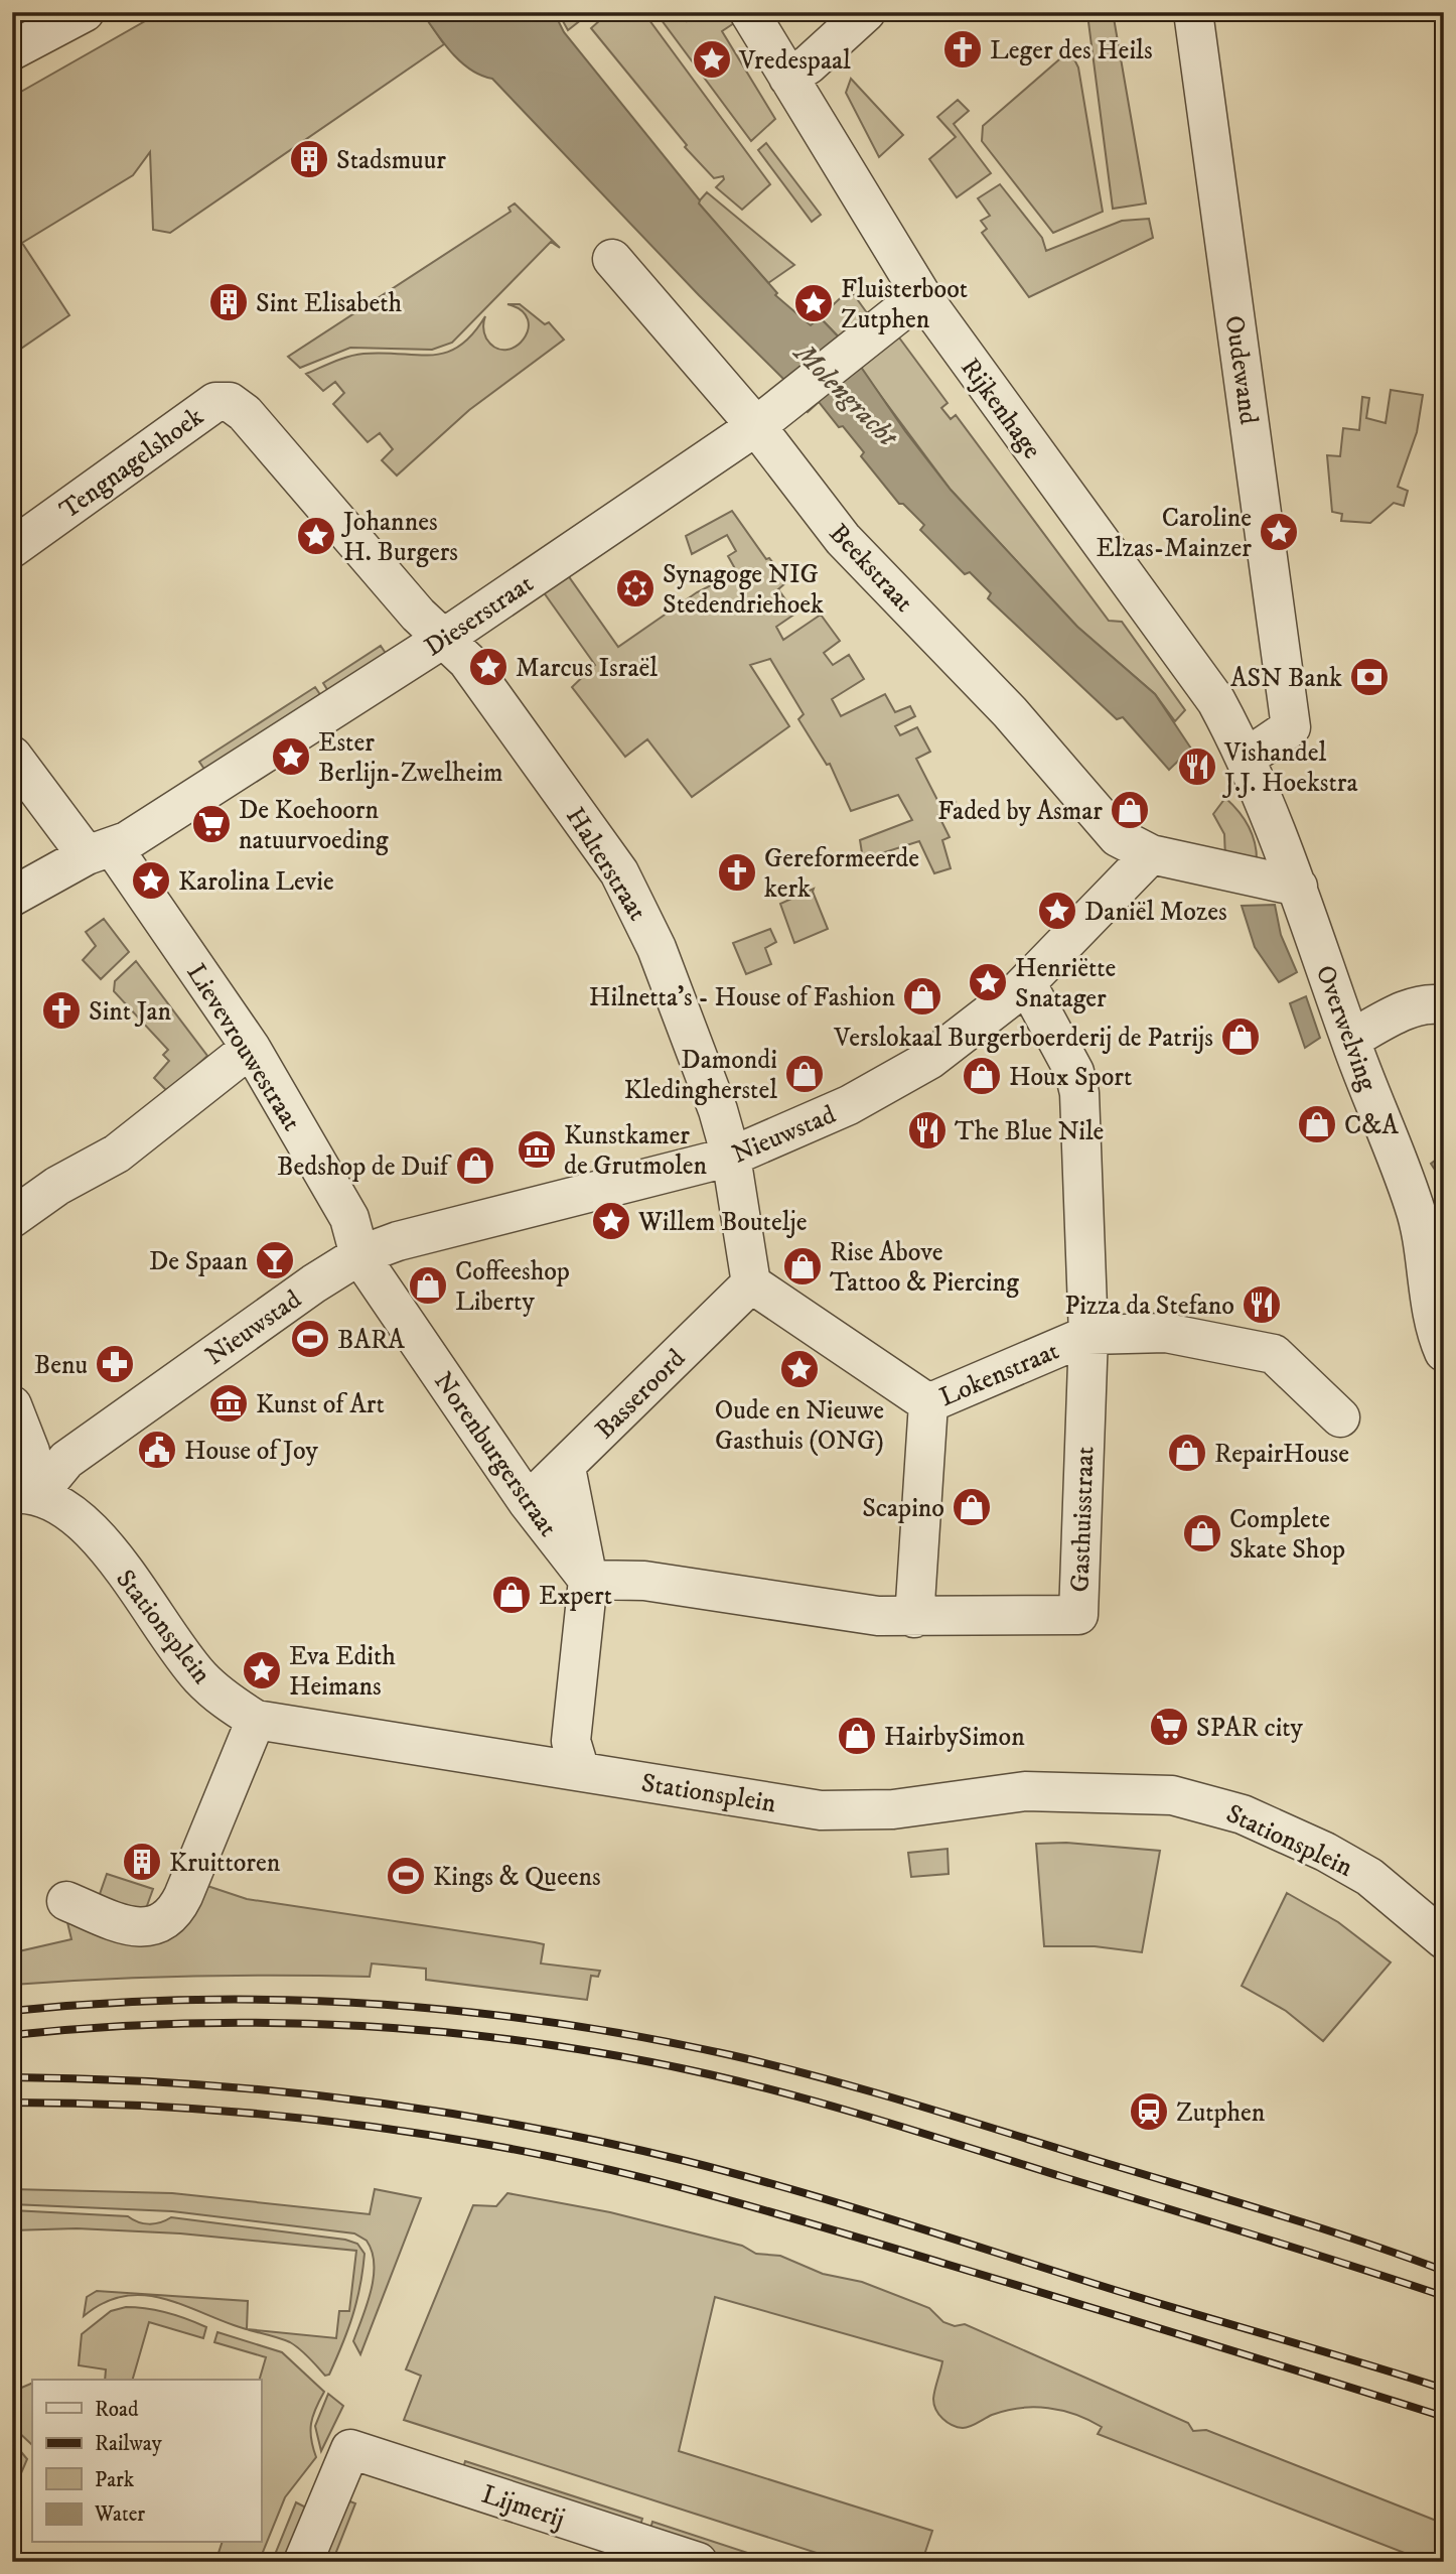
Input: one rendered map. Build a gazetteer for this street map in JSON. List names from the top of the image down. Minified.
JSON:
{"streets":{"street":["Oudewand","Rijkenhage","Tengnagelshoek","Beekstraat","Dieserstraat","Halterstraat","Overwelving","Lievevrouwestraat","Nieuwstad","Lokenstraat","Basseroord","Norenburgerstraat","Gasthuisstraat","Stationsplein","Lijmerij"]},"crossings":[["Oudewand","Rijkenhage"],["Oudewand","Overwelving"],["Rijkenhage","Dieserstraat"],["Rijkenhage","Overwelving"],["Tengnagelshoek","Halterstraat"],["Beekstraat","Dieserstraat"],["Beekstraat","Nieuwstad"],["Dieserstraat","Halterstraat"],["Dieserstraat","Lievevrouwestraat"],["Halterstraat","Nieuwstad"],["Lievevrouwestraat","Nieuwstad"],["Lievevrouwestraat","Norenburgerstraat"],["Nieuwstad","Norenburgerstraat"],["Nieuwstad","Gasthuisstraat"],["Nieuwstad","Stationsplein"],["Lokenstraat","Basseroord"],["Lokenstraat","Gasthuisstraat"],["Basseroord","Norenburgerstraat"],["Norenburgerstraat","Gasthuisstraat"],["Norenburgerstraat","Stationsplein"]],"water":["Molengracht"],"places":{"church":["Leger des Heils","Gereformeerde kerk","Sint Jan"],"place":["Vredespaal","Fluisterboot Zutphen","Caroline Elzas-Mainzer","Johannes H. Burgers","Marcus Israël","Ester Berlijn-Zwelheim","Karolina Levie","Daniël Mozes","Henriëtte Snatager","Willem Boutelje","Oude en Nieuwe Gasthuis (ONG)","Eva Edith Heimans"],"building":["Stadsmuur","Sint Elisabeth","Kruittoren"],"synagogue":["Synagoge NIG Stedendriehoek"],"bank":["ASN Bank"],"restaurant":["Vishandel J.J. Hoekstra","The Blue Nile","Pizza da Stefano"],"shop":["Faded by Asmar","Hilnetta's - House of Fashion","Verslokaal Burgerboerderij de Patrijs","Damondi Kledingherstel","Houx Sport","C&A","Bedshop de Duif","Rise Above Tattoo & Piercing","Coffeeshop Liberty","RepairHouse","Scapino","Complete Skate Shop","Expert","HairbySimon"],"supermarket":["De Koehoorn natuurvoeding","SPAR city"],"museum":["Kunstkamer de Grutmolen","Kunst of Art"],"bar":["De Spaan"],"sports":["BARA","Kings & Queens"],"pharmacy":["Benu"],"public building":["House of Joy"],"station":["Zutphen"]},"legend":["Road","Railway","Park","Water"]}
